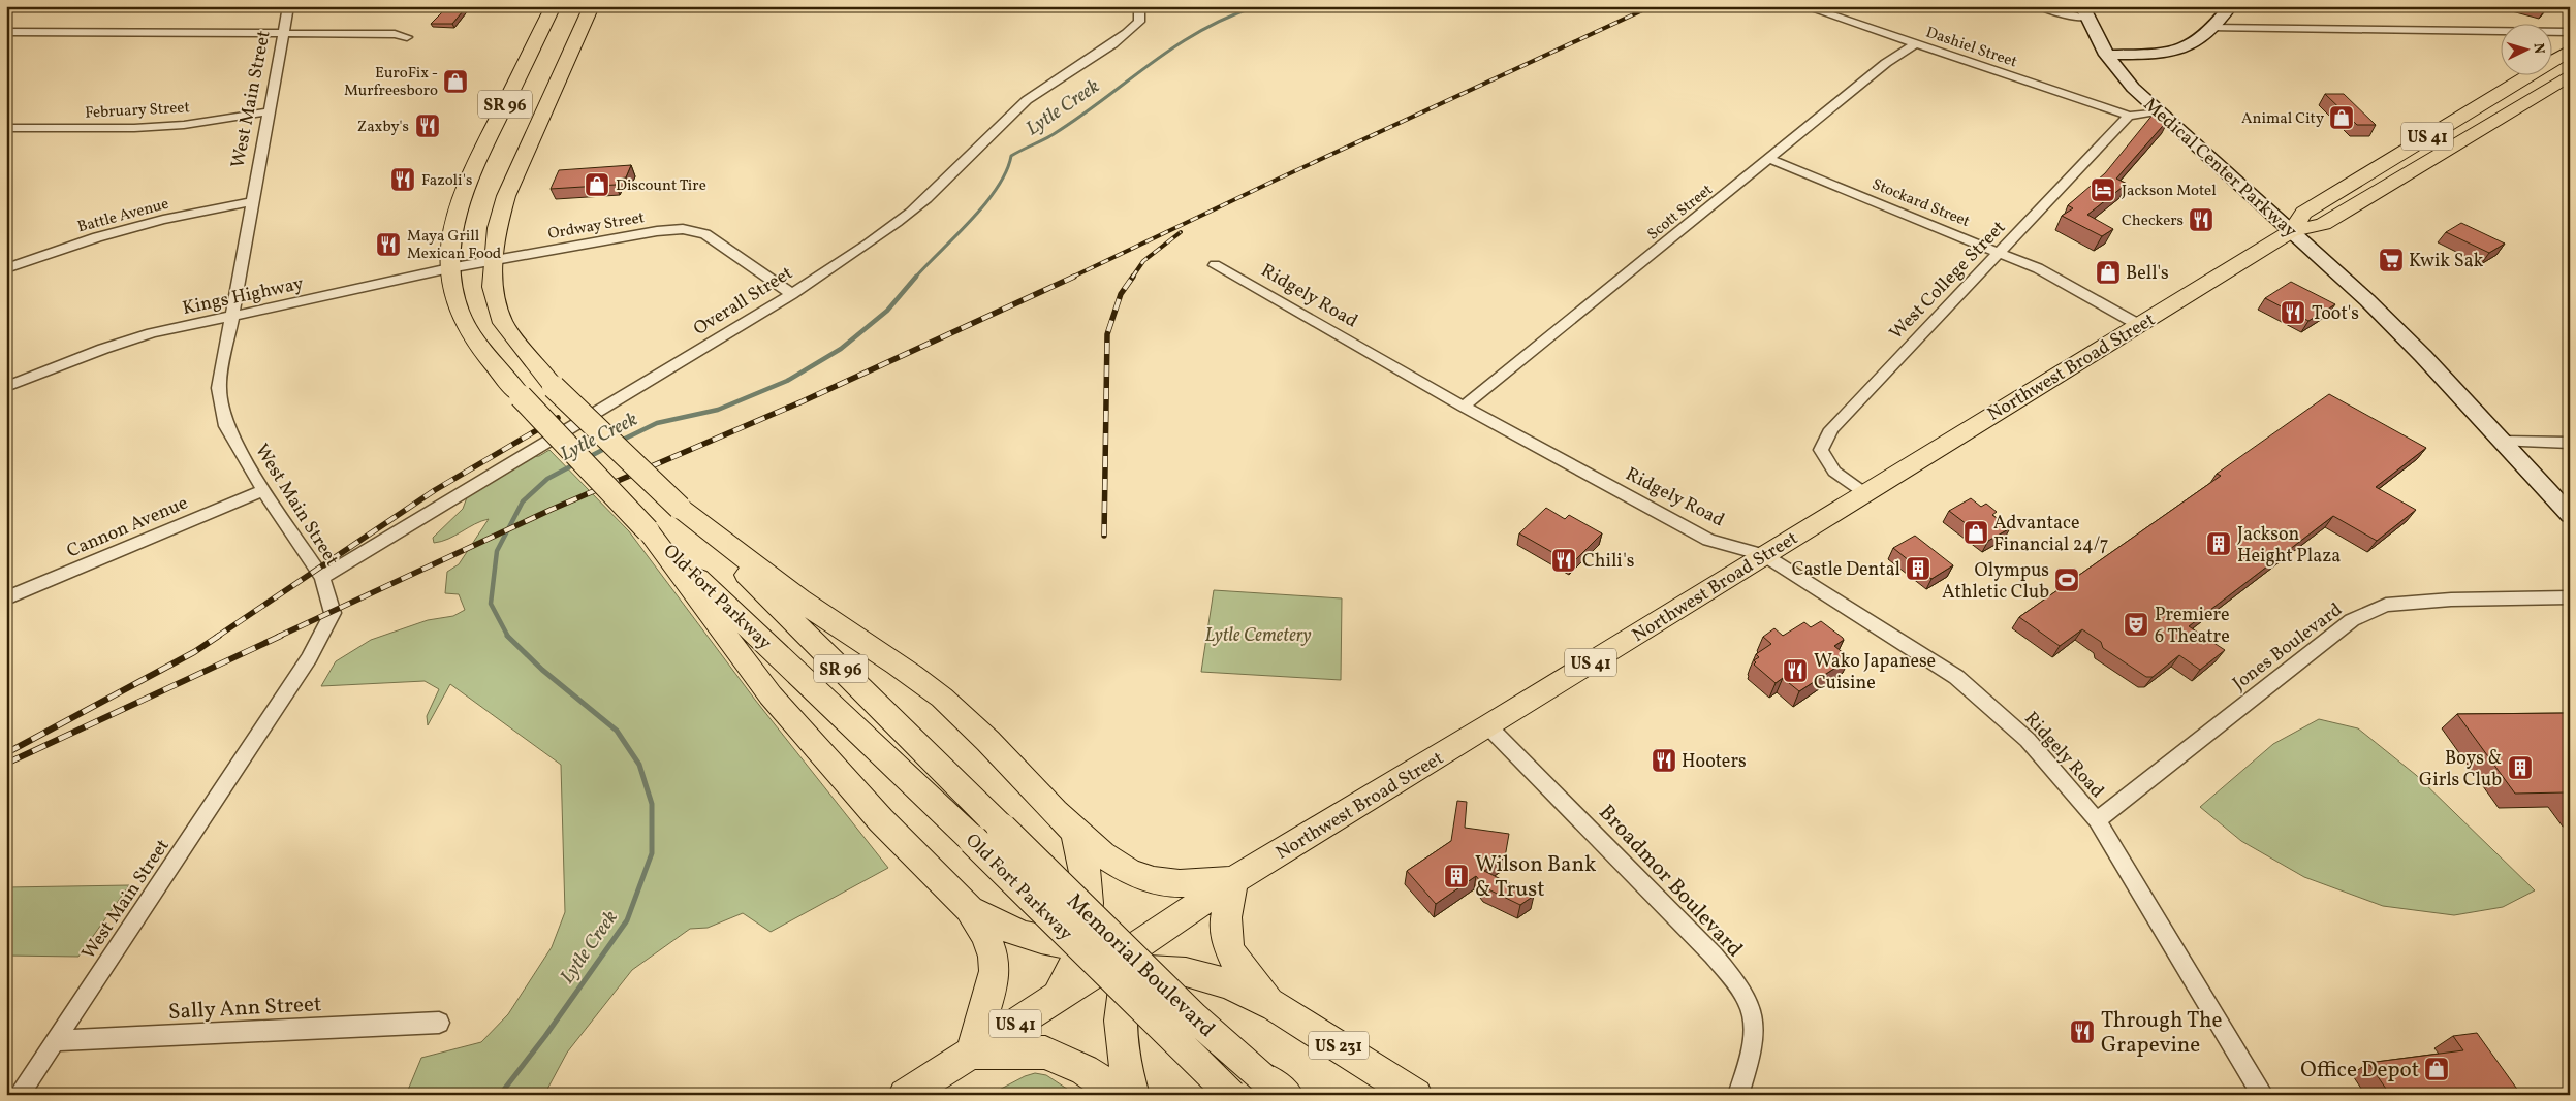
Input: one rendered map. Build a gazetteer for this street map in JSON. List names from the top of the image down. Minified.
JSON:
{"streets":{"main road":["SR 96","US 41","Medical Center Parkway","Northwest Broad Street","Old Fort Parkway","Memorial Boulevard","US 231"],"street":["Dashiel Street","West Main Street","February Street","Stockard Street","Scott Street","Battle Avenue","Ordway Street","West College Street","Kings Highway","Ridgely Road","Overall Street","Cannon Avenue","Jones Boulevard","Broadmor Boulevard","Sally Ann Street"]},"crossings":[["Dashiel Street","Scott Street"],["Dashiel Street","West College Street"],["West Main Street","February Street"],["West Main Street","Battle Avenue"],["West Main Street","Kings Highway"],["West Main Street","Overall Street"],["West Main Street","Cannon Avenue"],["West Main Street","Sally Ann Street"],["Medical Center Parkway","Northwest Broad Street"],["Stockard Street","Scott Street"],["Stockard Street","West College Street"],["Stockard Street","Northwest Broad Street"],["Scott Street","Ridgely Road"],["Ordway Street","Kings Highway"],["Ordway Street","Overall Street"],["Ordway Street","Old Fort Parkway"],["West College Street","Northwest Broad Street"],["Kings Highway","Old Fort Parkway"],["Ridgely Road","Northwest Broad Street"],["Ridgely Road","Jones Boulevard"],["Northwest Broad Street","Broadmor Boulevard"],["Old Fort Parkway","Memorial Boulevard"]],"water":["Lytle Creek"],"parks":["Lytle Cemetery"],"places":{"shop":["EuroFix - Murfreesboro","Animal City","Discount Tire","Bell's","Advantace Financial 24/7","Office Depot"],"restaurant":["Zaxby's","Fazoli's","Checkers","Maya Grill Mexican Food","Toot's","Chili's","Wako Japanese Cuisine","Hooters","Through The Grapevine"],"hotel":["Jackson Motel"],"supermarket":["Kwik Sak"],"building":["Jackson Height Plaza","Castle Dental","Boys & Girls Club","Wilson Bank & Trust"],"sports":["Olympus Athletic Club"],"theatre":["Premiere 6 Theatre"]},"north":"right"}
